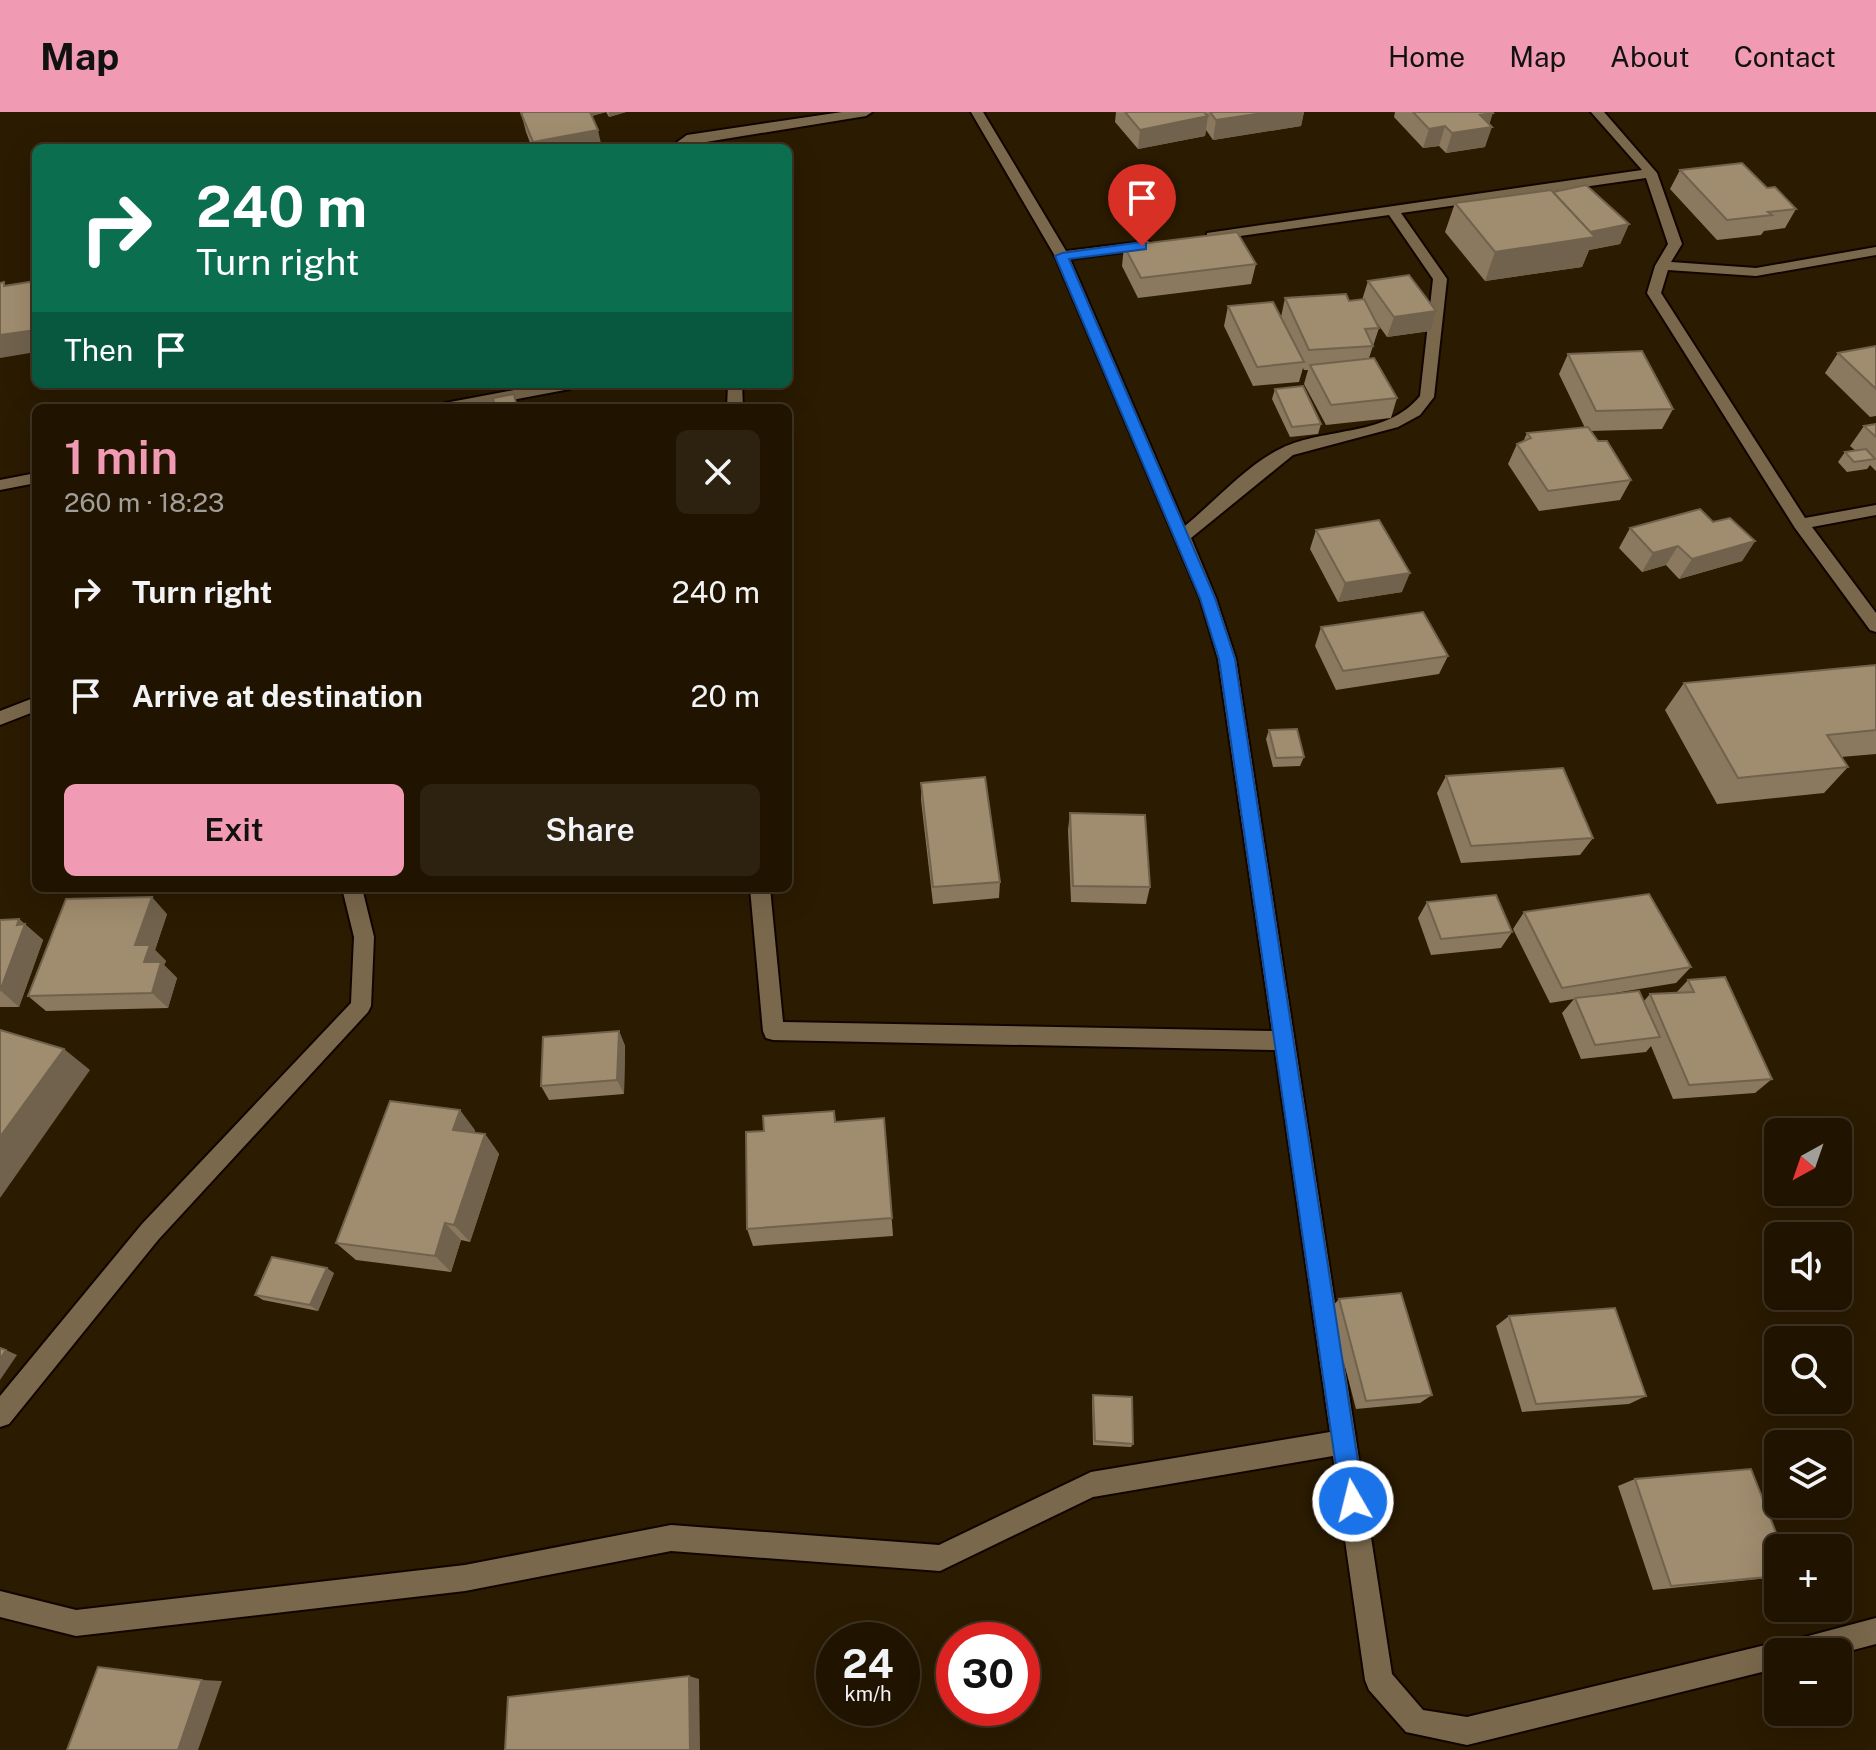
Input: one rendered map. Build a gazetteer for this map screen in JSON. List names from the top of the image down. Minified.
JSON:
{"north":"bottom left","page":{"header":"Map","nav":["Home","Map","About","Contact"],"turn":["240 m","Turn right"],"then":"Then","heading":["1 min","260 m · 18:23"],"list":[{"name":"Turn right","value":"240 m"},{"name":"Arrive at destination","value":"20 m"}],"buttons":["Exit","Share"],"map_buttons":["+","−"],"speed":"24 km/h","limit":"30"}}
